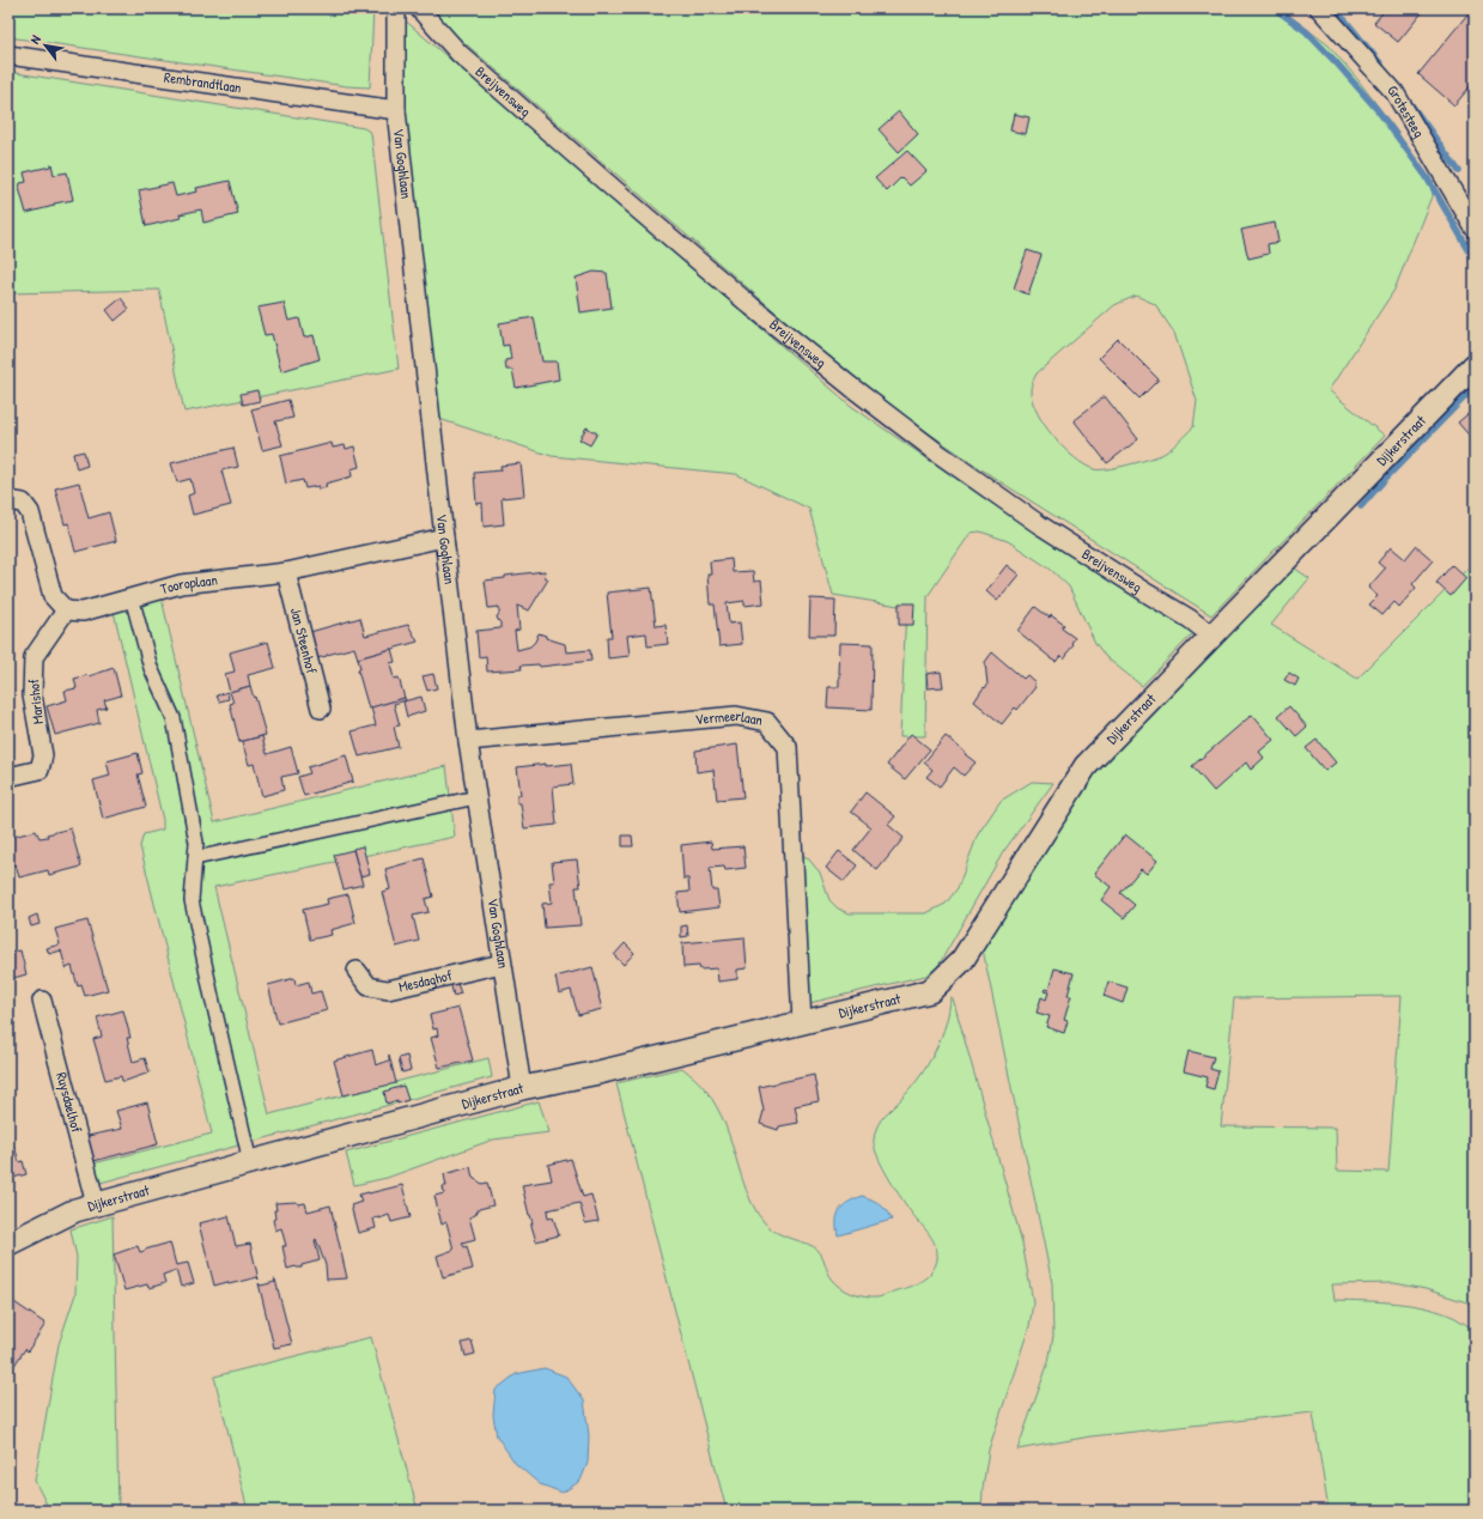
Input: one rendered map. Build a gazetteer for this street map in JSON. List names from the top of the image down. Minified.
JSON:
{"streets":{"street":["Rembrandtlaan","Breijvensweg","Grotesteeg","Van Goghlaan","Dijkerstraat","Tooroplaan","Jan Steenhof","Marishof","Vermeerlaan","Mesdaghof","Ruysdaelhof"]},"crossings":[["Rembrandtlaan","Van Goghlaan"],["Breijvensweg","Dijkerstraat"],["Van Goghlaan","Dijkerstraat"],["Van Goghlaan","Tooroplaan"],["Van Goghlaan","Vermeerlaan"],["Van Goghlaan","Mesdaghof"],["Dijkerstraat","Vermeerlaan"],["Dijkerstraat","Ruysdaelhof"],["Tooroplaan","Jan Steenhof"],["Tooroplaan","Marishof"]],"north":"top left"}
